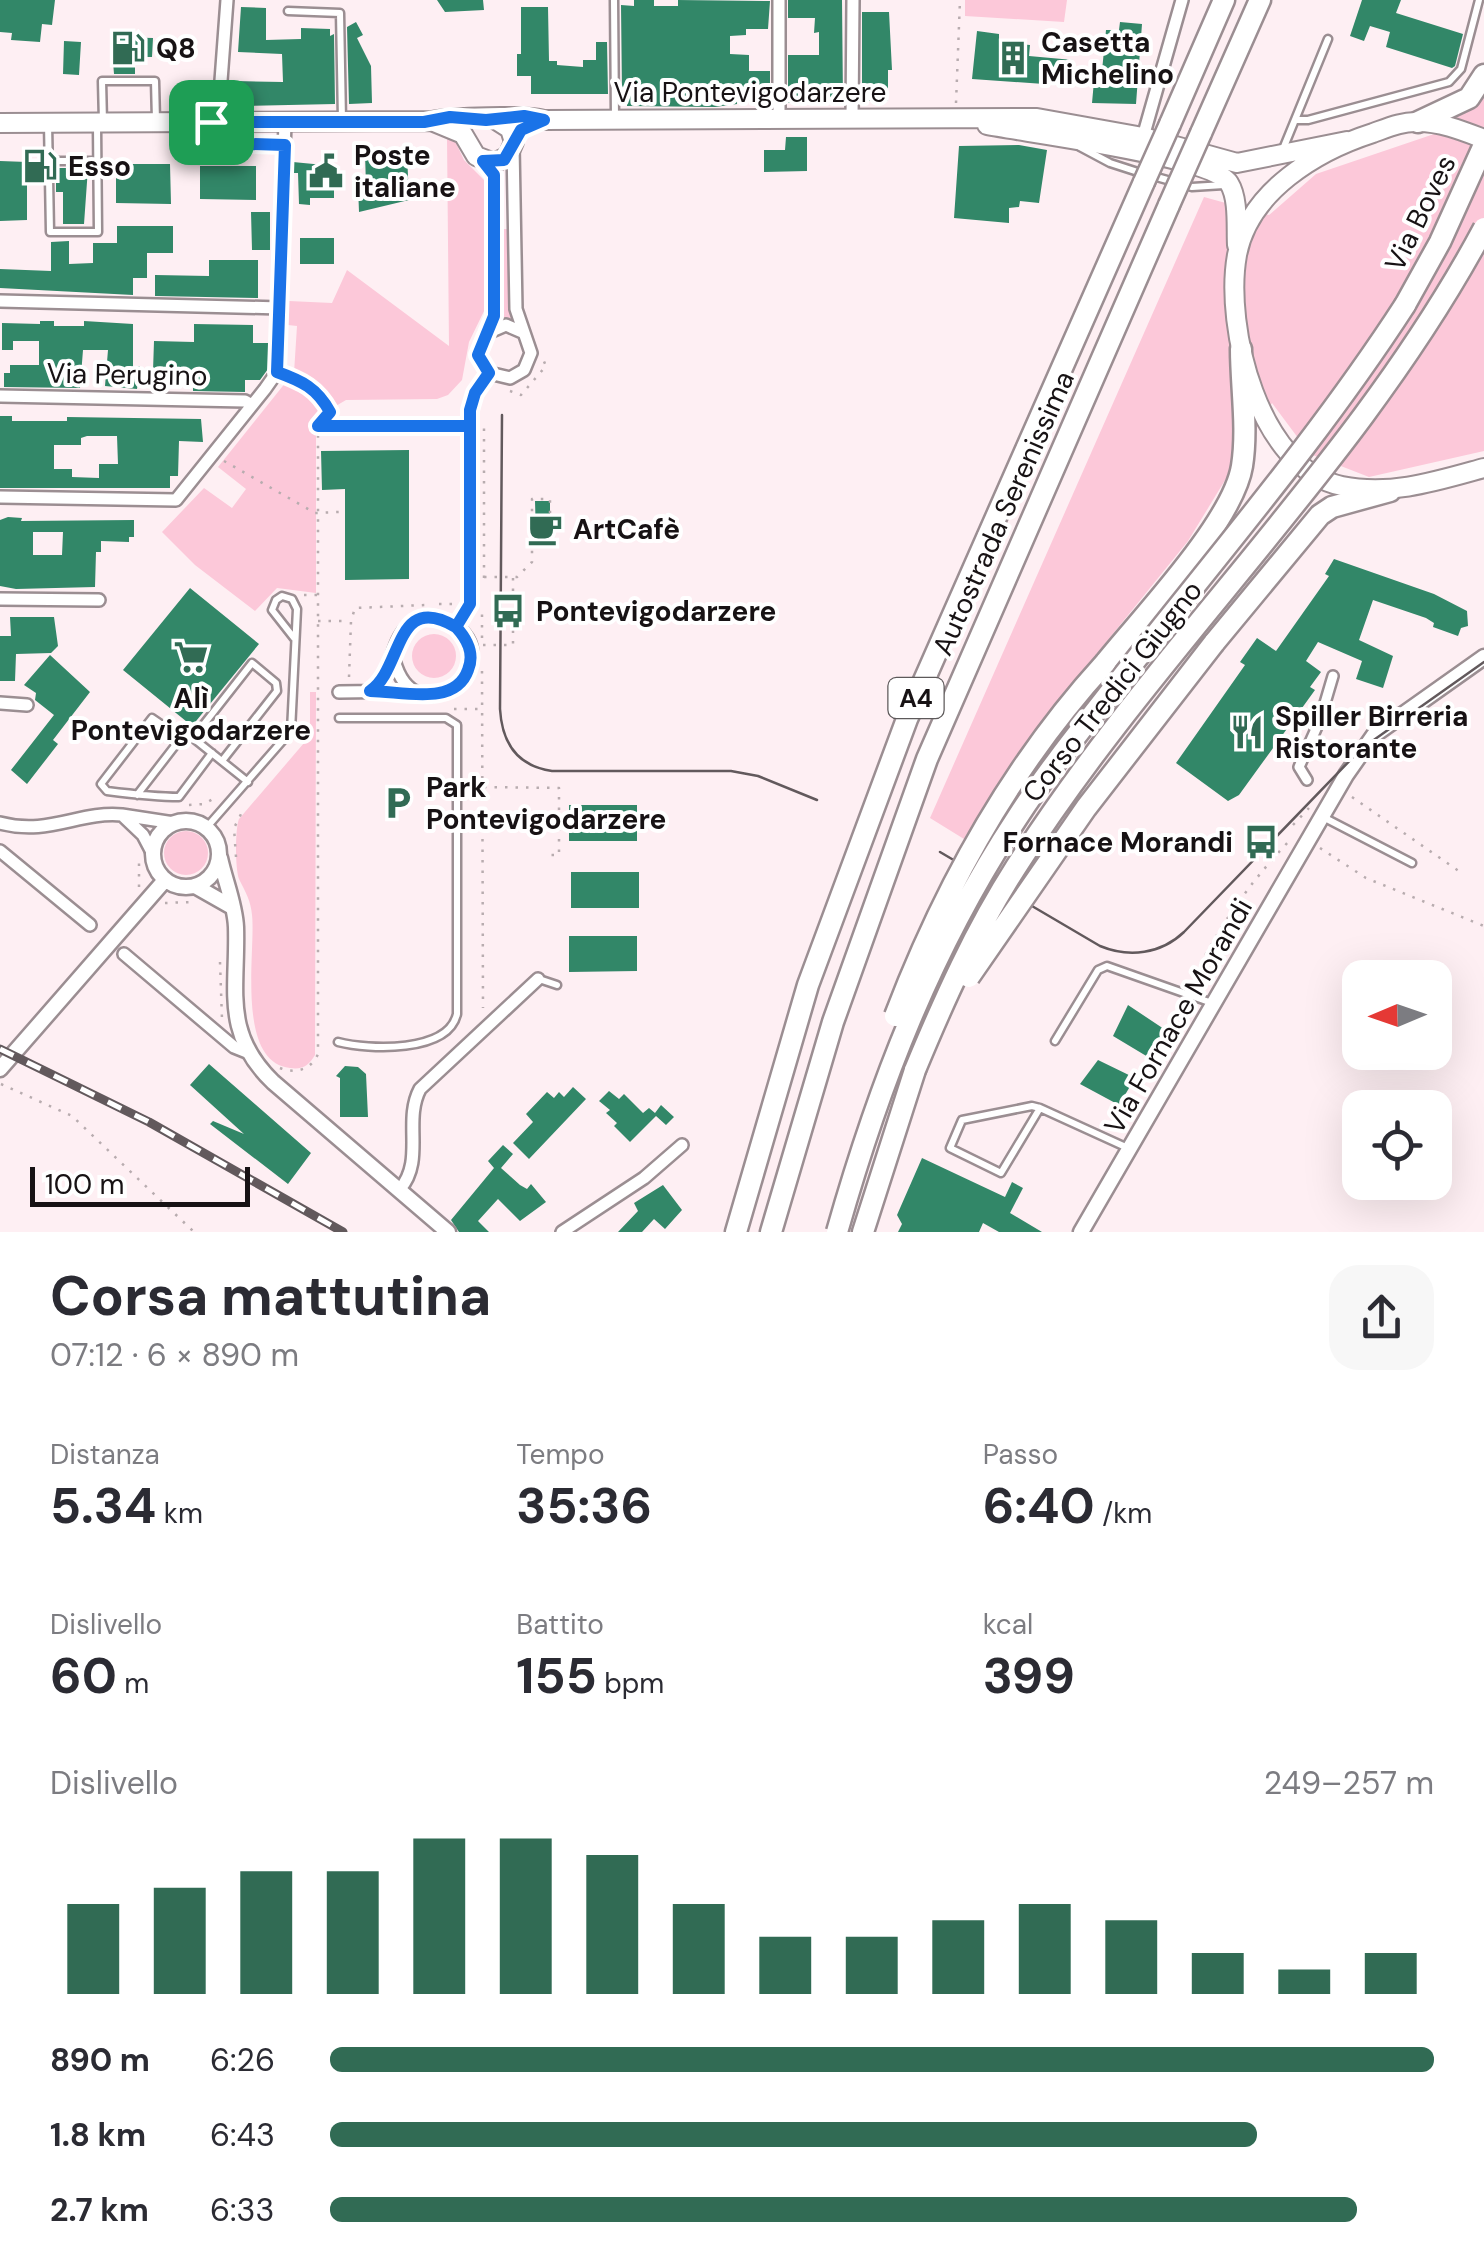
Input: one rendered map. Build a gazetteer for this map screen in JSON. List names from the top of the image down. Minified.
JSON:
{"streets":{"highway":["Via Boves","Autostrada Serenissima","Corso Tredici Giugno","A4"],"main road":["Via Pontevigodarzere"],"street":["Via Perugino","Via Fornace Morandi"]},"crossings":[["Via Boves","Corso Tredici Giugno"]],"places":{"fuel station":["Q8","Esso"],"building":["Casetta Michelino"],"public building":["Poste italiane"],"cafe":["ArtCafè"],"bus stop":["Pontevigodarzere","Fornace Morandi"],"supermarket":["Alì Pontevigodarzere"],"restaurant":["Spiller Birreria Ristorante"],"parking":["Park Pontevigodarzere"]},"scale_bar":"100 m","north":"left","page":{"scale":"100 m","heading":["Corsa mattutina","07:12 · 6 × 890 m"],"stats":[["Distanza","5.34 km"],["Tempo","35:36"],["Passo","6:40 /km"],["Dislivello","60 m"],["Battito","155 bpm"],["kcal","399"]],"chart":["Dislivello","249–257 m"],"list":[{"name":"890 m","note":"6:26"},{"name":"1.8 km","note":"6:43"},{"name":"2.7 km","note":"6:33"}]}}
